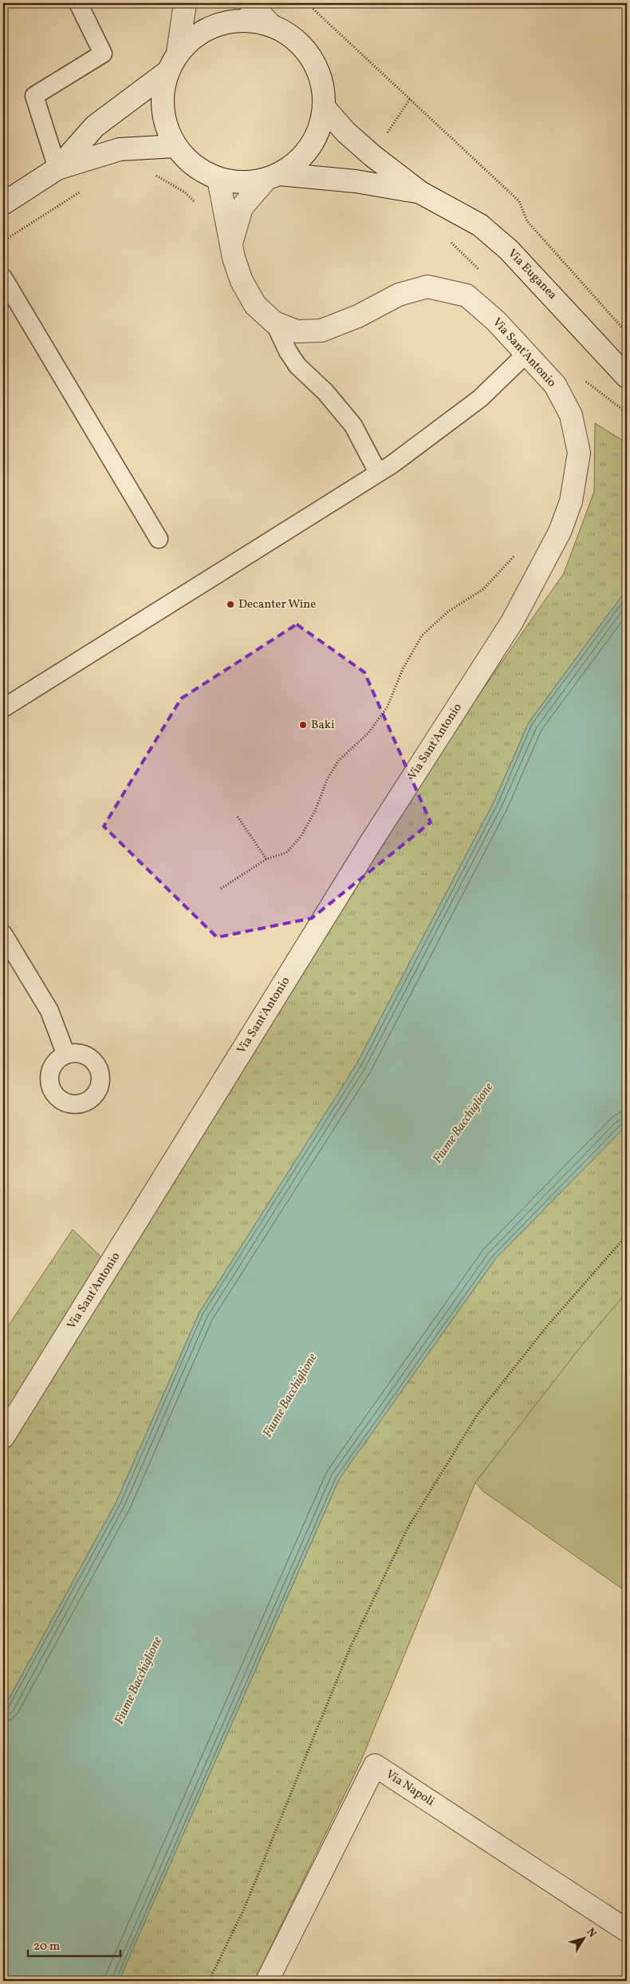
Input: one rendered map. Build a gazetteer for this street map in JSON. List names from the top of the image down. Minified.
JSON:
{"streets":{"street":["Via Euganea","Via Sant'Antonio","Via Napoli"]},"crossings":[["Via Euganea","Via Sant'Antonio"]],"water":["Fiume Bacchiglione"],"places":["Decanter Wine","Baki"],"scale_bar":"20 m","north":"top right"}
